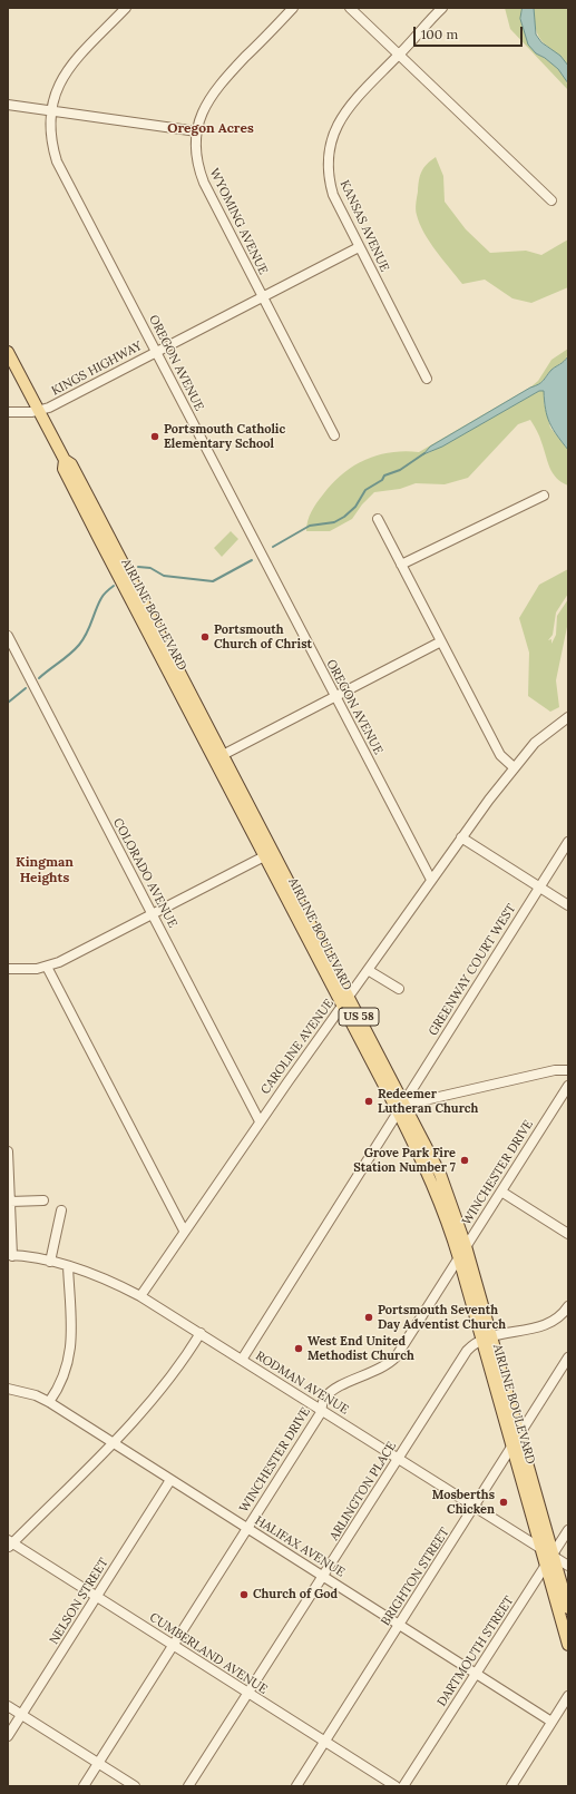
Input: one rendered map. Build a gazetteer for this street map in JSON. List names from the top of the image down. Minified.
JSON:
{"streets":{"main road":["AIRLINE BOULEVARD","US 58"],"street":["WYOMING AVENUE","KANSAS AVENUE","OREGON AVENUE","KINGS HIGHWAY","COLORADO AVENUE","GREENWAY COURT WEST","CAROLINE AVENUE","WINCHESTER DRIVE","RODMAN AVENUE","ARLINGTON PLACE","HALIFAX AVENUE","BRIGHTON STREET","NELSON STREET","DARTMOUTH STREET","CUMBERLAND AVENUE"]},"crossings":[["WYOMING AVENUE","KINGS HIGHWAY"],["KANSAS AVENUE","KINGS HIGHWAY"],["OREGON AVENUE","KINGS HIGHWAY"],["OREGON AVENUE","CAROLINE AVENUE"],["KINGS HIGHWAY","AIRLINE BOULEVARD"],["AIRLINE BOULEVARD","GREENWAY COURT WEST"],["AIRLINE BOULEVARD","CAROLINE AVENUE"],["AIRLINE BOULEVARD","WINCHESTER DRIVE"],["AIRLINE BOULEVARD","RODMAN AVENUE"],["AIRLINE BOULEVARD","ARLINGTON PLACE"],["AIRLINE BOULEVARD","BRIGHTON STREET"],["AIRLINE BOULEVARD","DARTMOUTH STREET"],["COLORADO AVENUE","CAROLINE AVENUE"],["GREENWAY COURT WEST","RODMAN AVENUE"],["CAROLINE AVENUE","RODMAN AVENUE"],["WINCHESTER DRIVE","RODMAN AVENUE"],["WINCHESTER DRIVE","HALIFAX AVENUE"],["WINCHESTER DRIVE","CUMBERLAND AVENUE"],["RODMAN AVENUE","ARLINGTON PLACE"],["RODMAN AVENUE","BRIGHTON STREET"],["RODMAN AVENUE","DARTMOUTH STREET"],["ARLINGTON PLACE","HALIFAX AVENUE"],["ARLINGTON PLACE","CUMBERLAND AVENUE"],["HALIFAX AVENUE","BRIGHTON STREET"],["HALIFAX AVENUE","NELSON STREET"],["HALIFAX AVENUE","DARTMOUTH STREET"],["BRIGHTON STREET","CUMBERLAND AVENUE"],["NELSON STREET","CUMBERLAND AVENUE"]],"districts":["Oregon Acres","Kingman Heights"],"places":["Portsmouth Catholic Elementary School","Portsmouth Church of Christ","Redeemer Lutheran Church","Grove Park Fire Station Number 7","Portsmouth Seventh Day Adventist Church","West End United Methodist Church","Mosberths Chicken","Church of God"],"scale_bar":"100 m"}
